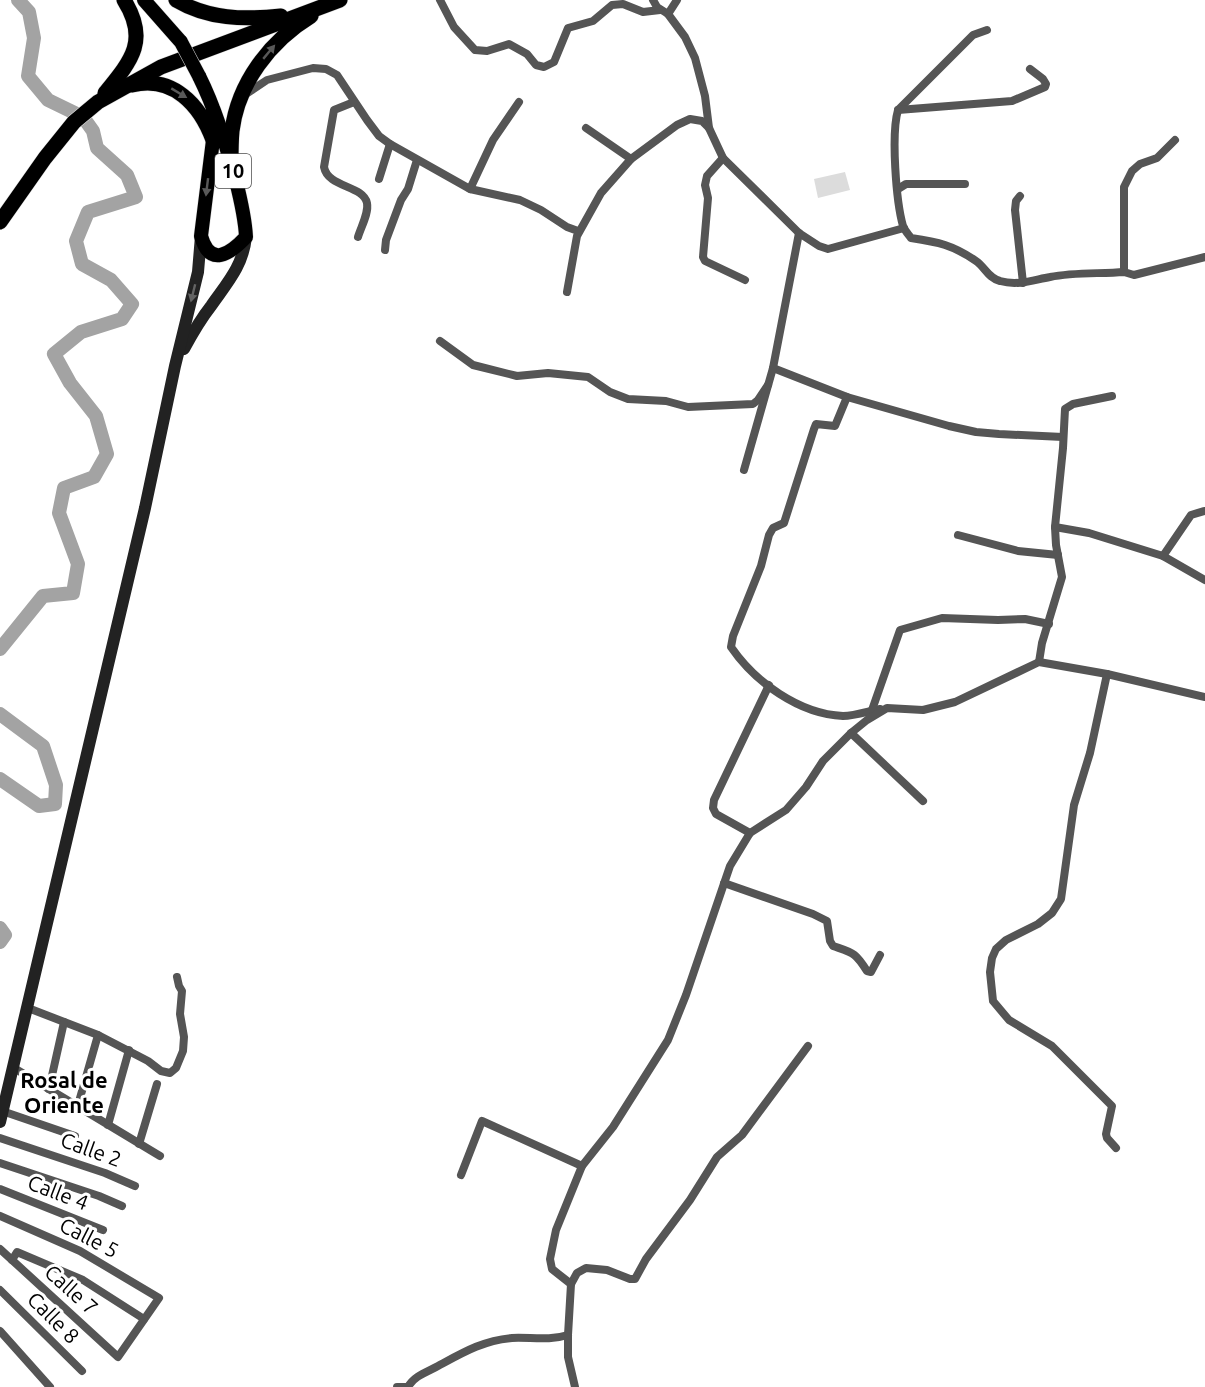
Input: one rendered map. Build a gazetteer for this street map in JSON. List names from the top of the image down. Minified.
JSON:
{"streets":{"main road":["10"],"street":["Calle 2","Calle 4","Calle 5","Calle 7","Calle 8"]},"crossings":[["Calle 5","Calle 7"]],"districts":["Rosal de Oriente"]}
